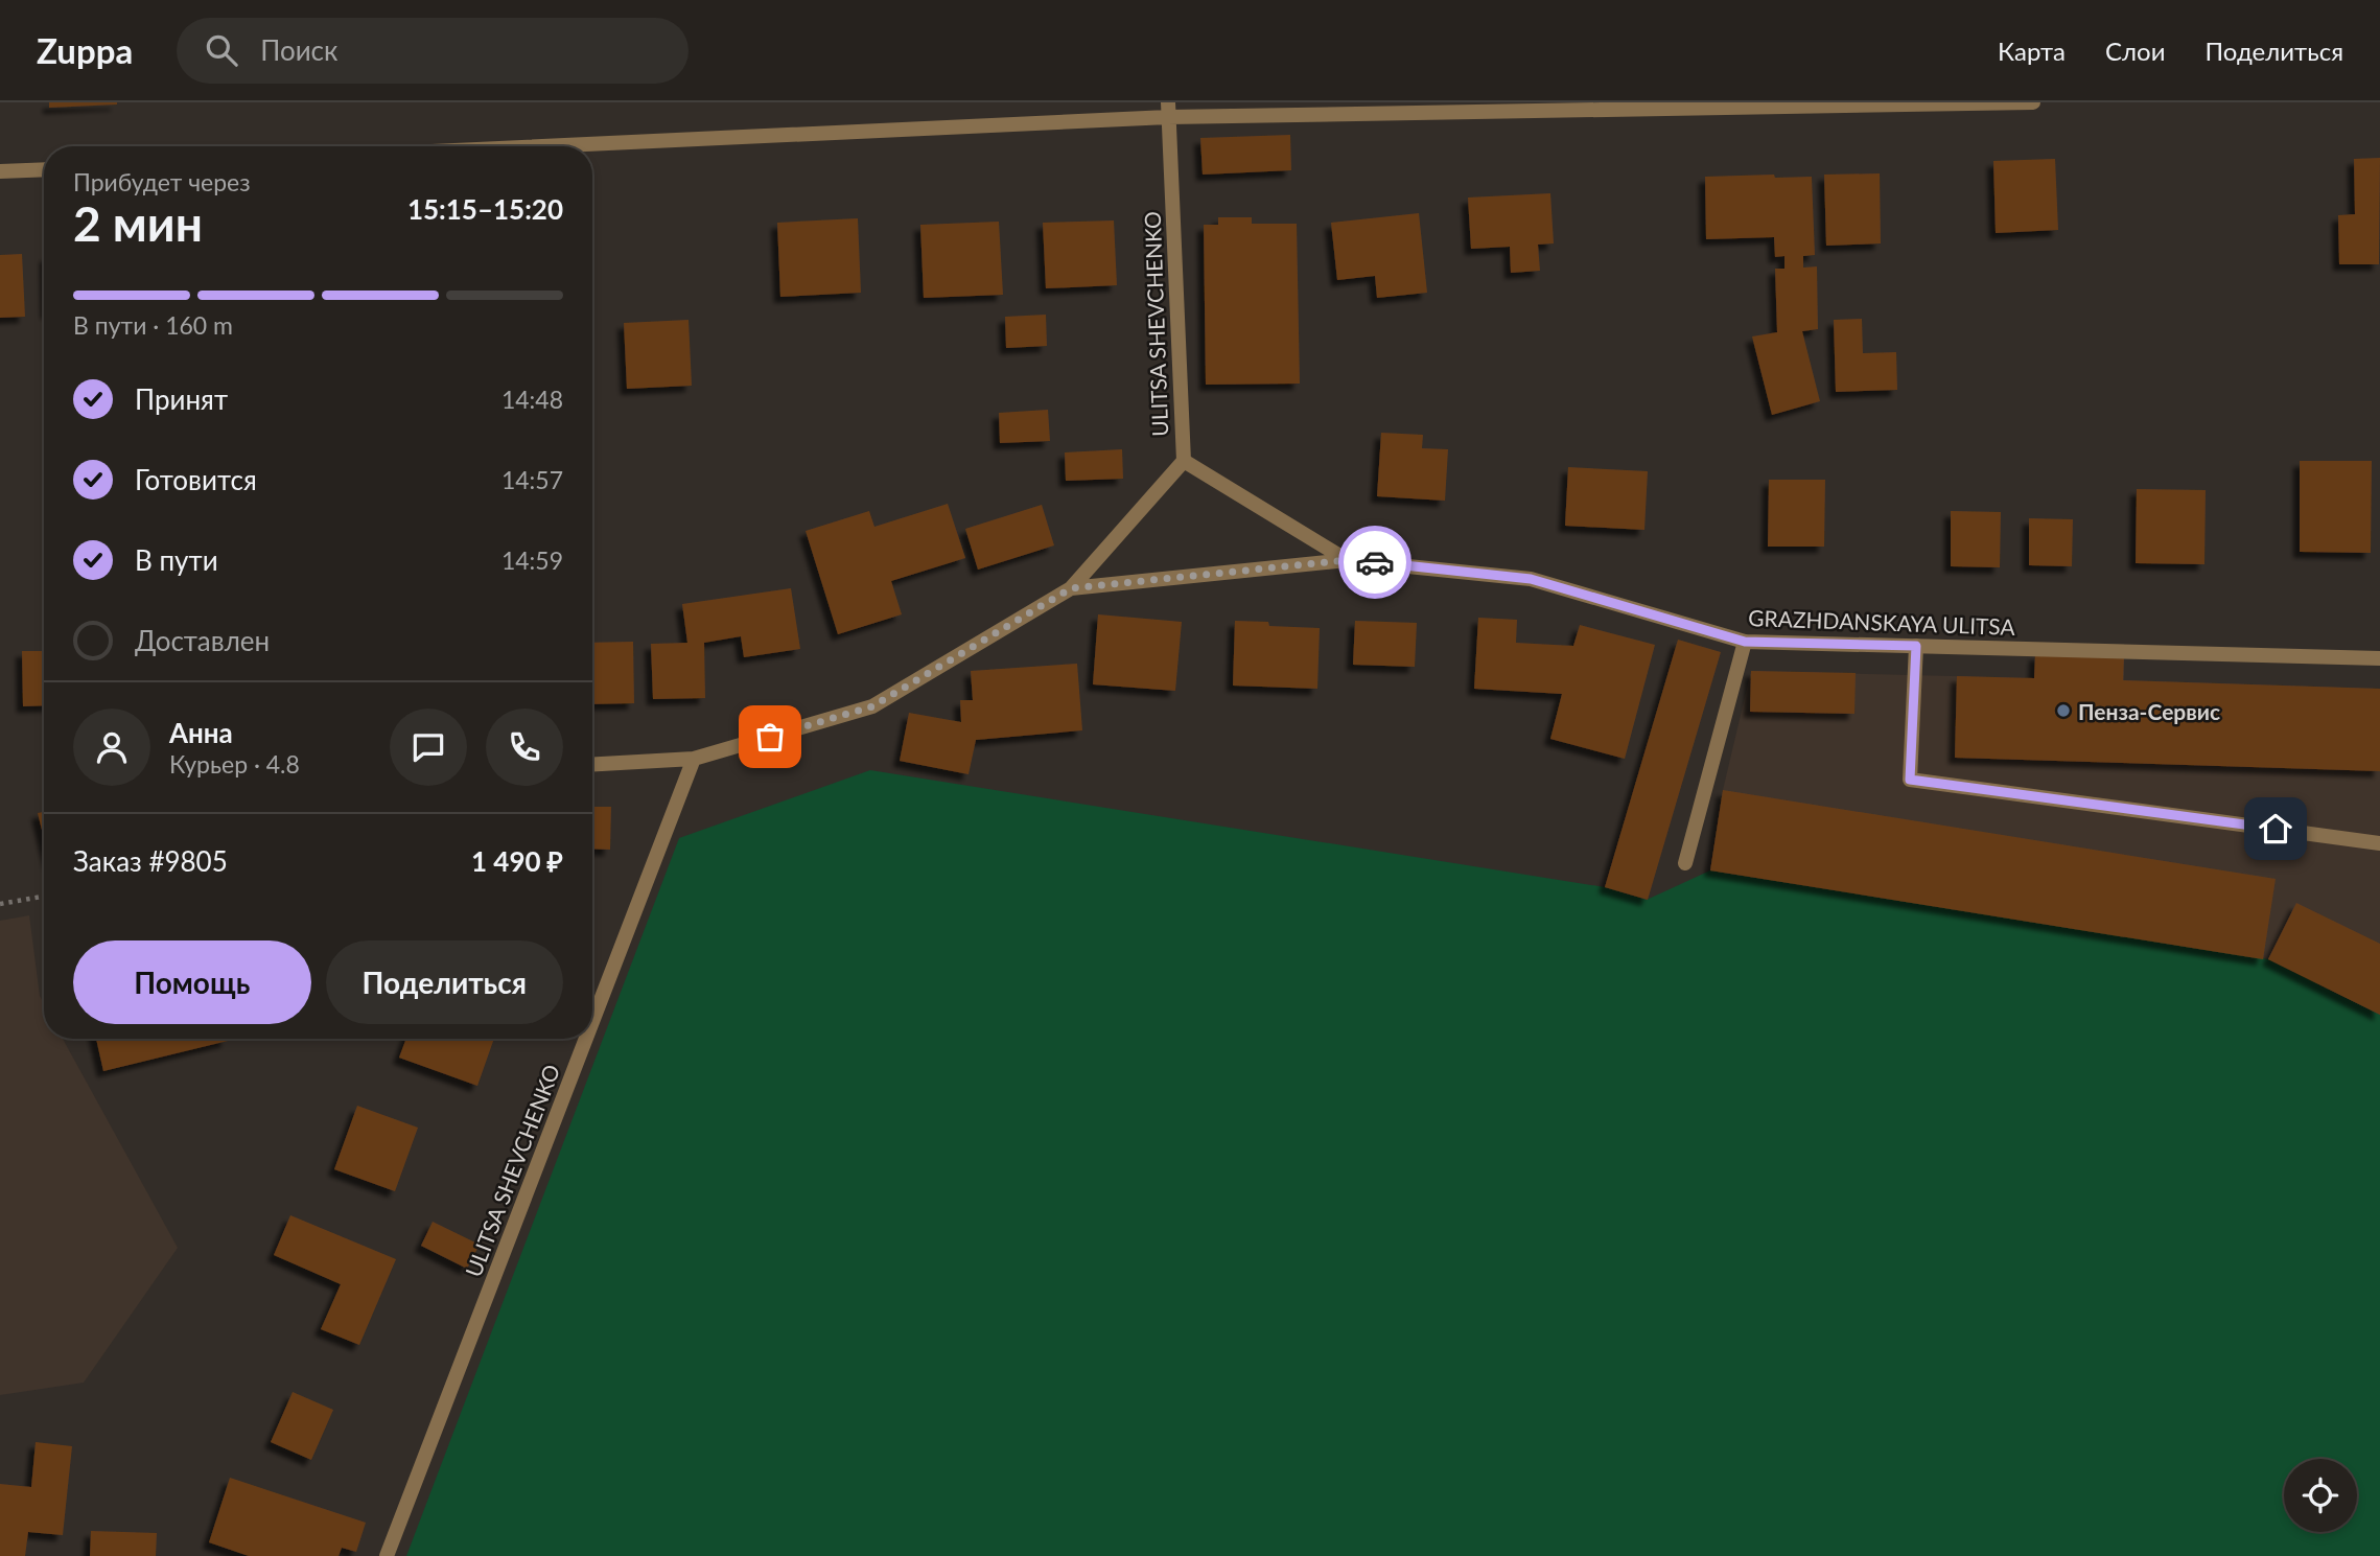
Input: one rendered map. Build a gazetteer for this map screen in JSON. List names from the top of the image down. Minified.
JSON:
{"streets":{"street":["ULITSA SHEVCHENKO","GRAZHDANSKAYA ULITSA"]},"crossings":[["ULITSA SHEVCHENKO","GRAZHDANSKAYA ULITSA"]],"places":["Пенза-Сервис"],"page":{"header":"Zuppa","search":"Поиск","nav":["Карта","Слои","Поделиться"],"heading":["2 мин","Прибудет через","15:15–15:20"],"panel":["Анна","Курьер · 4.8","Заказ #9805","1 490 ₽"],"bar":"В пути · 160 m","list":[["Принят","14:48"],["Готовится","14:57"],["В пути","14:59"],"Доставлен"],"buttons":["Помощь","Поделиться"]}}
